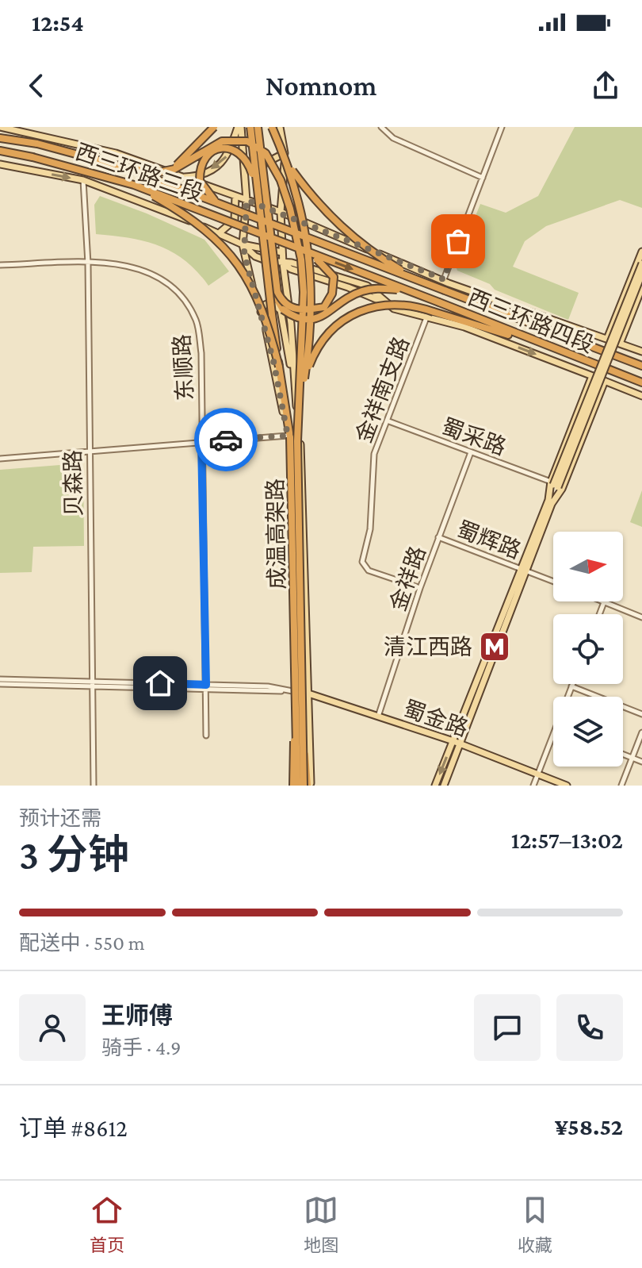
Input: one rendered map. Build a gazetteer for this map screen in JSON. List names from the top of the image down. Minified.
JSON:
{"streets":{"highway":["西三环路三段","西三环路四段","成温高架路"],"main road":["蜀金路"],"street":["东顺路","金祥南支路","蜀采路","贝森路","蜀辉路","金祥路"]},"crossings":[["西三环路三段","西三环路四段"],["东顺路","贝森路"],["金祥南支路","蜀采路"],["金祥南支路","金祥路"],["蜀采路","金祥路"],["蜀辉路","金祥路"],["金祥路","蜀金路"]],"places":{"metro station":["清江西路"]},"north":"right","page":{"status":"12:54","header":"Nomnom","heading":["3 分钟","预计还需","12:57–13:02"],"panel":["王师傅","骑手 · 4.9","订单 #8612","¥58.52"],"bar":"配送中 · 550 m","tabs":["首页","地图","收藏"]}}
